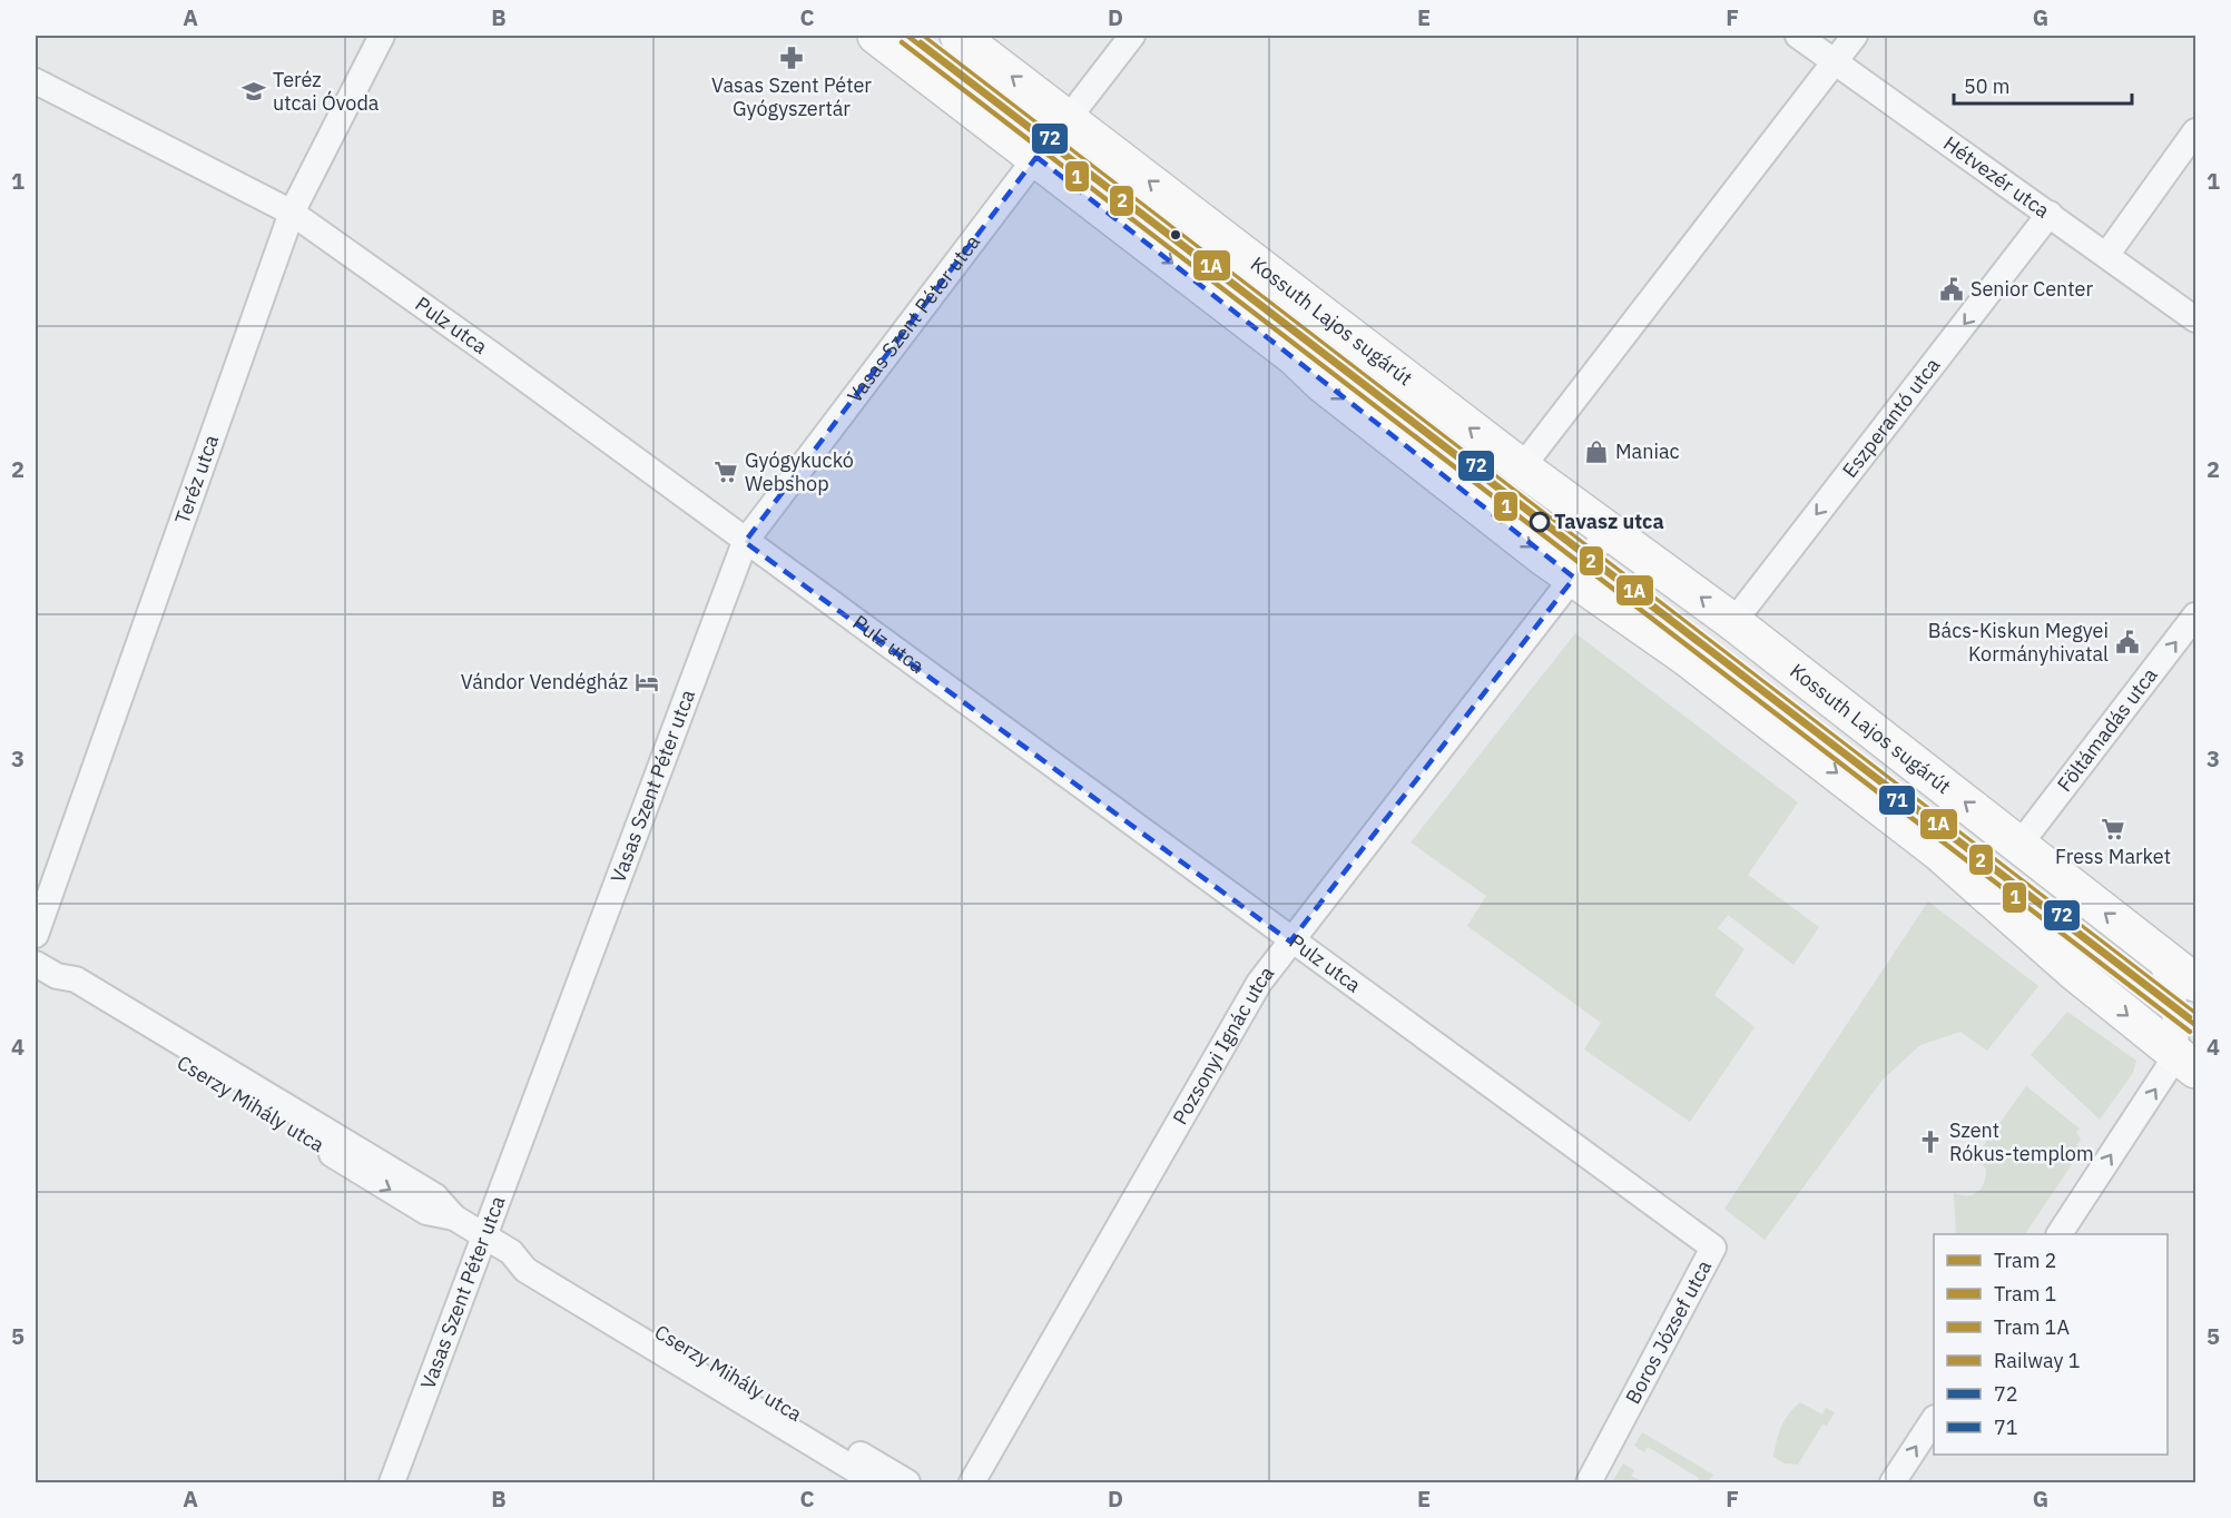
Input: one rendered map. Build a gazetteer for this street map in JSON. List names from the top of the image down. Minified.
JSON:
{"streets":{"main road":["Kossuth Lajos sugárút"],"street":["Hétvezér utca","Vasas Szent Péter utca","Pulz utca","Eszperantó utca","Teréz utca","Föltámadás utca","Pozsonyi Ignác utca","Cserzy Mihály utca","Boros József utca"]},"crossings":[["Hétvezér utca","Eszperantó utca"],["Vasas Szent Péter utca","Pulz utca"],["Vasas Szent Péter utca","Cserzy Mihály utca"],["Kossuth Lajos sugárút","Eszperantó utca"],["Kossuth Lajos sugárút","Föltámadás utca"],["Pulz utca","Teréz utca"],["Pulz utca","Pozsonyi Ignác utca"],["Pulz utca","Boros József utca"]],"one_way":["Eszperantó utca","Föltámadás utca"],"places":{"pharmacy":["Vasas Szent Péter Gyógyszertár"],"school or university":["Teréz utcai Óvoda"],"public building":["Senior Center","Bács-Kiskun Megyei Kormányhivatal"],"shop":["Maniac"],"supermarket":["Gyógykuckó Webshop","Fress Market"],"other":["Tavasz utca"],"hotel":["Vándor Vendégház"],"church":["Szent Rókus-templom"]},"lines":["tram line 2","rail line 1","transit line 72","tram line 1","tram line 1A","transit line 71"],"legend":["Tram 2","Tram 1","Tram 1A","Railway 1","72","71"],"scale_bar":"50 m","grid":{"columns":["A","B","C","D","E","F","G"],"rows":["1","2","3","4","5"]}}
